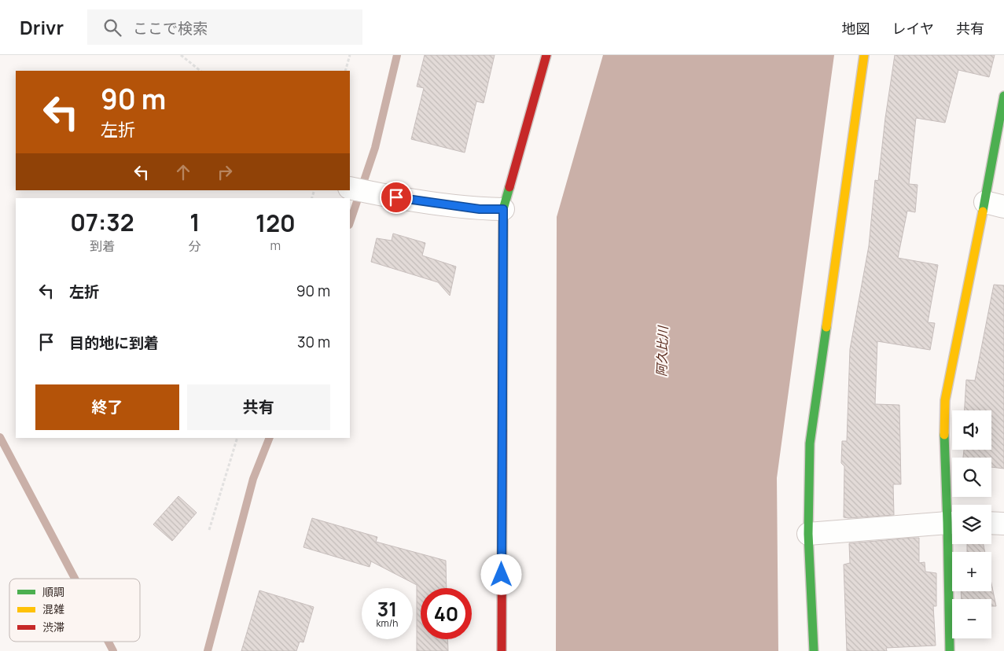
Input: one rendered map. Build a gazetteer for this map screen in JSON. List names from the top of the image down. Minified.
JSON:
{"water":["阿久比川"],"legend":["順調","混雑","渋滞"],"page":{"header":"Drivr","search":"ここで検索","nav":["地図","レイヤ","共有"],"turn":["90 m","左折"],"eta":["07:32","到着","1","分","120","m"],"list":[{"name":"左折","value":"90 m"},{"name":"目的地に到着","value":"30 m"}],"buttons":["終了","共有"],"map_buttons":["+","−"],"speed":"31 km/h","limit":"40"}}
